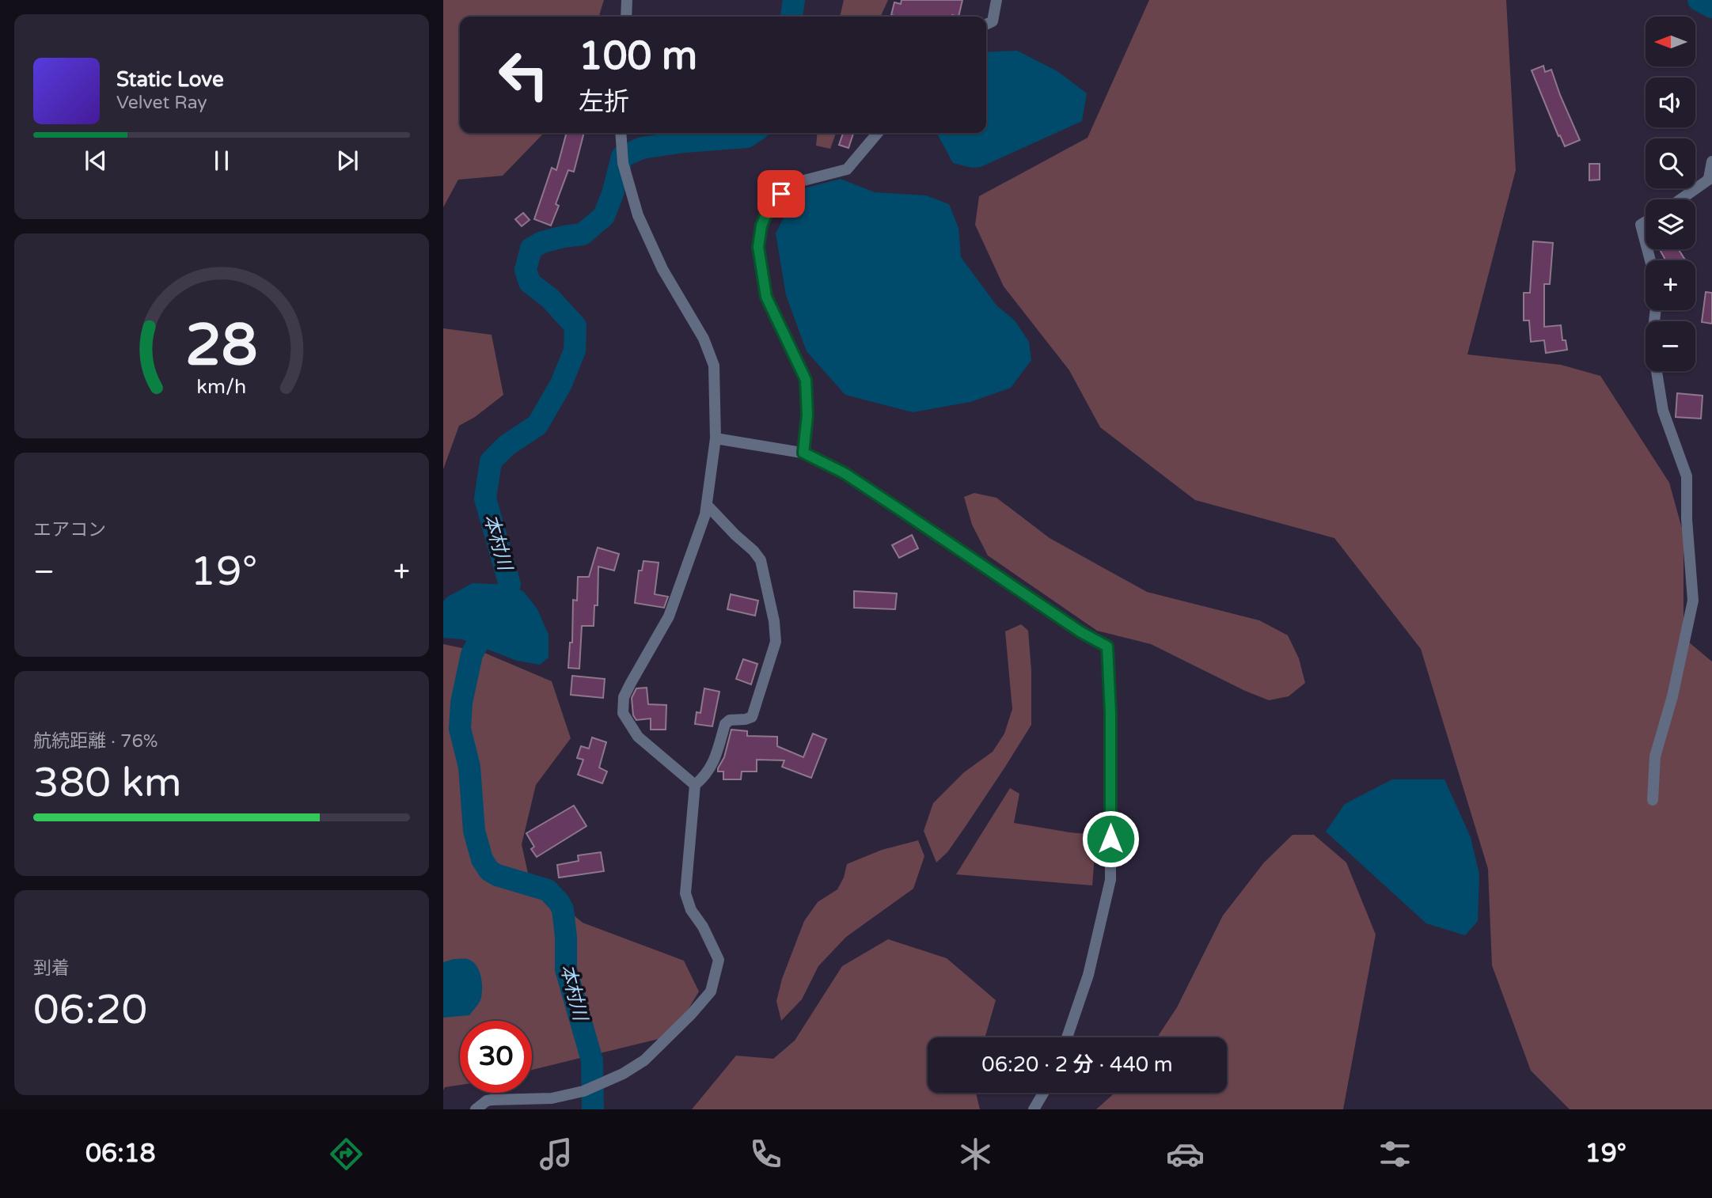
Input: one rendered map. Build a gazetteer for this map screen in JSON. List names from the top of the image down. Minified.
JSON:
{"water":["本村川"],"north":"left","page":{"map_buttons":["+","−"],"turn":["100 m","左折"],"song":["Static Love","Velvet Ray"],"tile":["エアコン",["航続距離 · 76%","380 km"],["到着","06:20"]],"heat":["−","19°","+"],"limit":"30","trip":"06:20 · 2 分 · 440 m","tabs":["06:18","19°"],"gauge":["28","km/h"]}}
